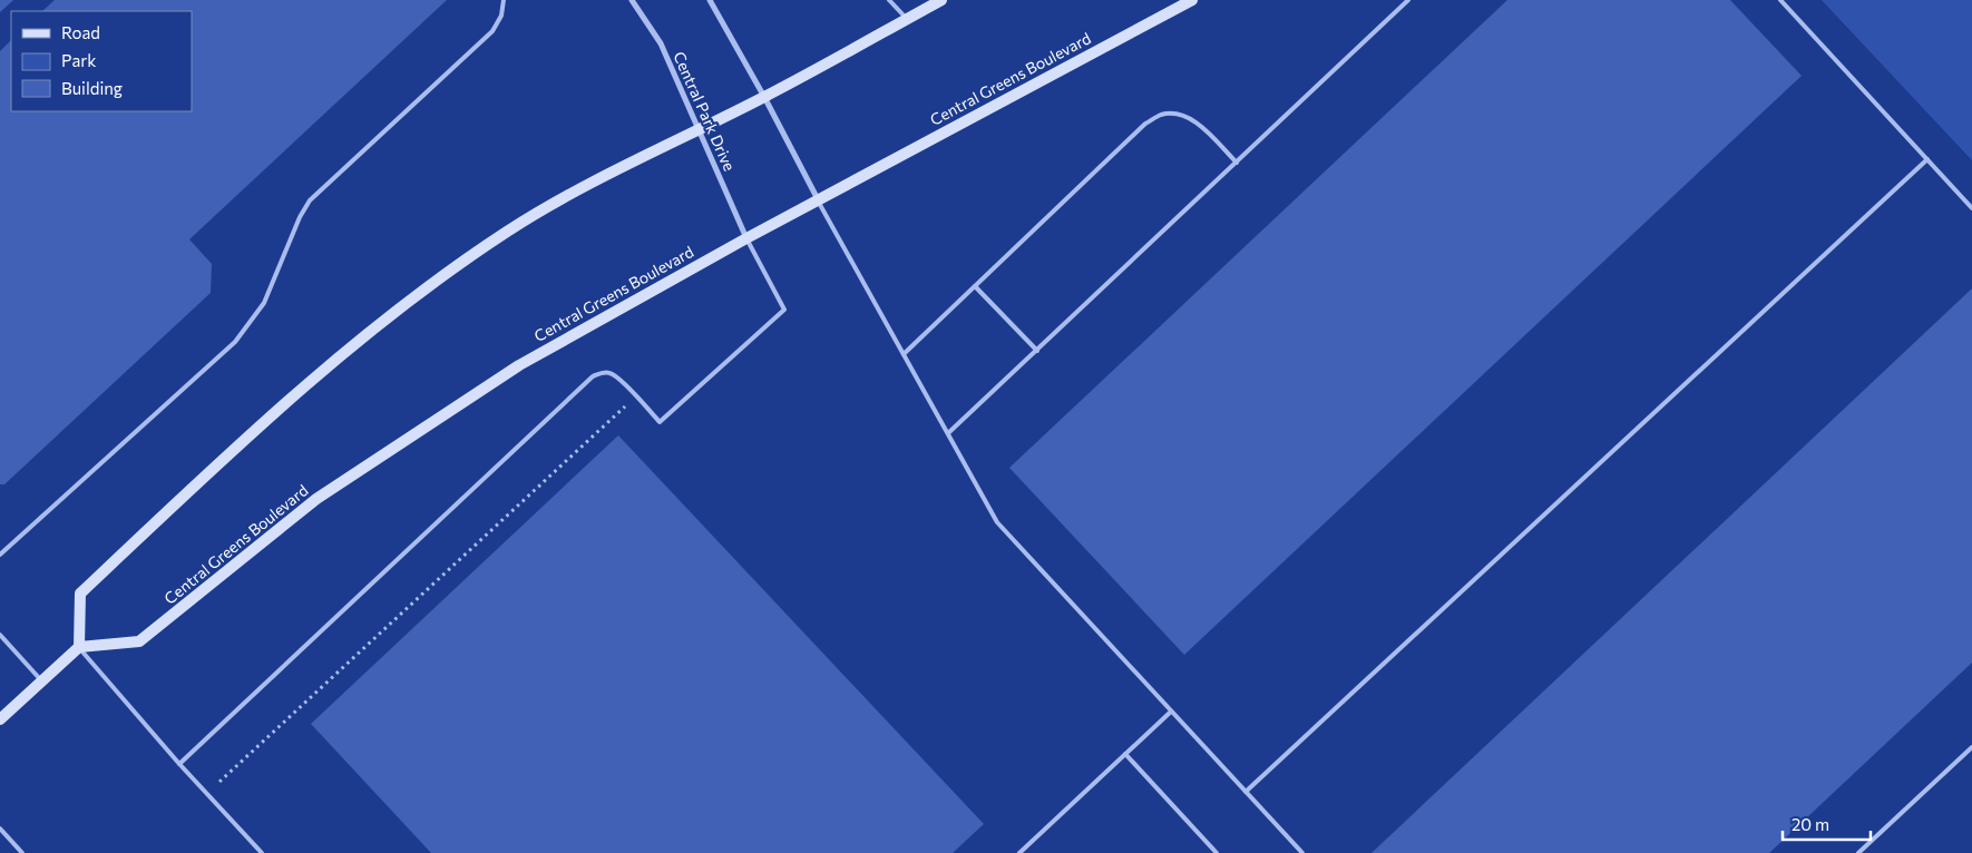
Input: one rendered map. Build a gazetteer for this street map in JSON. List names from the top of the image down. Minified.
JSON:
{"streets":{"street":["Central Greens Boulevard","Central Park Drive"]},"crossings":[["Central Greens Boulevard","Central Park Drive"]],"legend":["Road","Park","Building"],"scale_bar":"20 m"}
